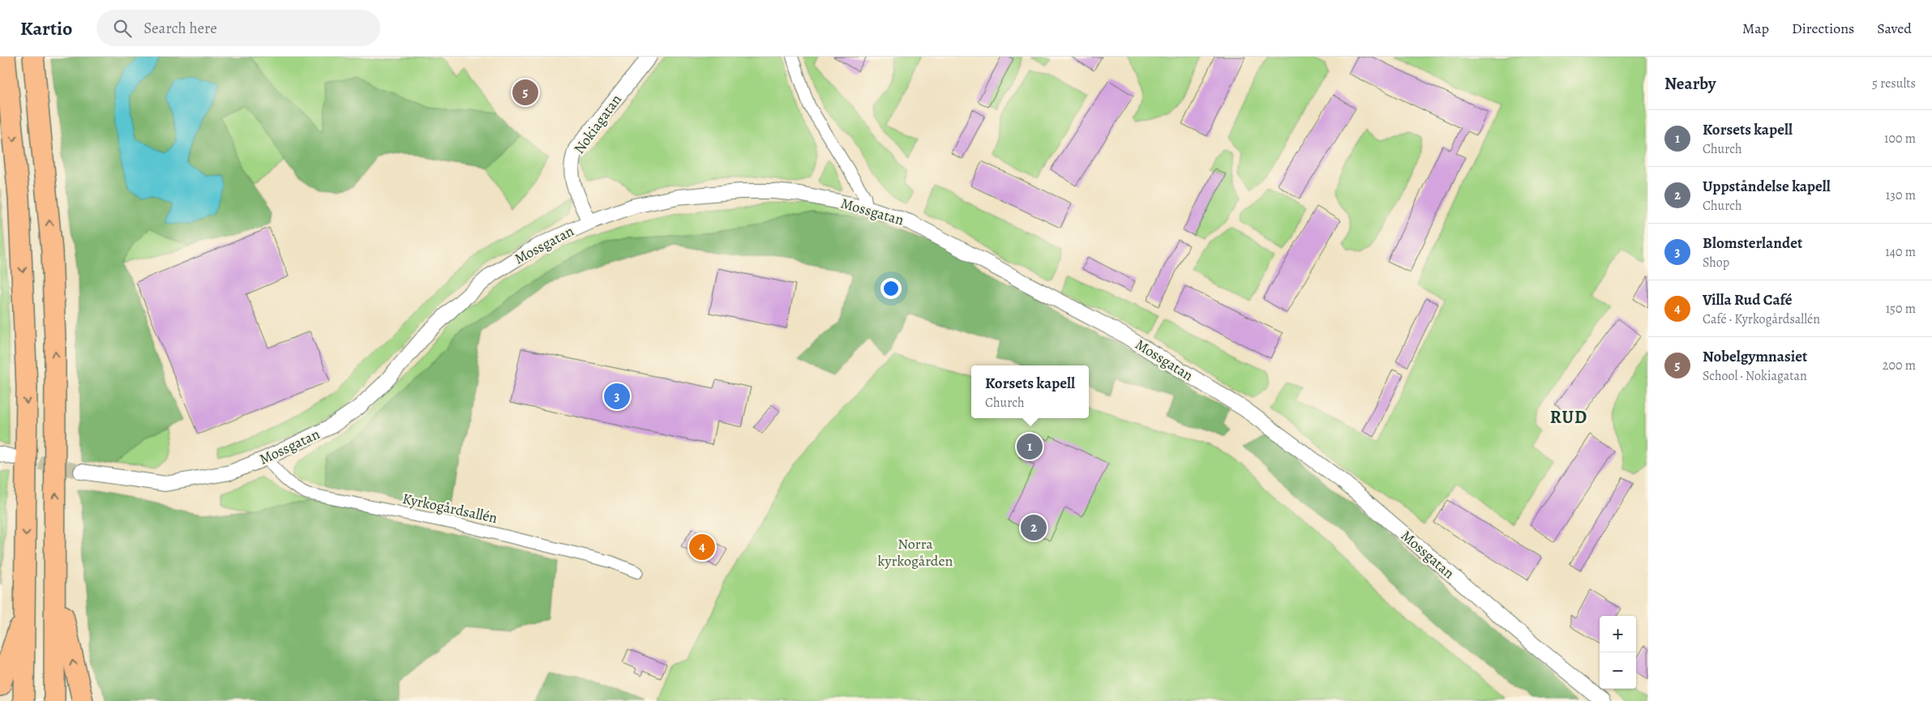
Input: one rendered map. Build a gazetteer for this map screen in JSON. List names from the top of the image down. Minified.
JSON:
{"streets":{"street":["Nokiagatan","Mossgatan","Kyrkogårdsallén"]},"crossings":[["Nokiagatan","Mossgatan"],["Mossgatan","Kyrkogårdsallén"]],"districts":["RUD"],"parks":["Norra kyrkogården"],"page":{"header":"Kartio","search":"Search here","nav":["Map","Directions","Saved"],"heading":["Nearby","5 results"],"pins":["5","3","1","2","4"],"list":[{"mark":"1","name":"Korsets kapell","note":"Church","value":"100 m"},{"mark":"2","name":"Uppståndelse kapell","note":"Church","value":"130 m"},{"mark":"3","name":"Blomsterlandet","note":"Shop","value":"140 m"},{"mark":"4","name":"Villa Rud Café","note":"Café · Kyrkogårdsallén","value":"150 m"},{"mark":"5","name":"Nobelgymnasiet","note":"School · Nokiagatan","value":"200 m"}],"popup":["Korsets kapell","Church"],"map_buttons":["+","−"]}}
